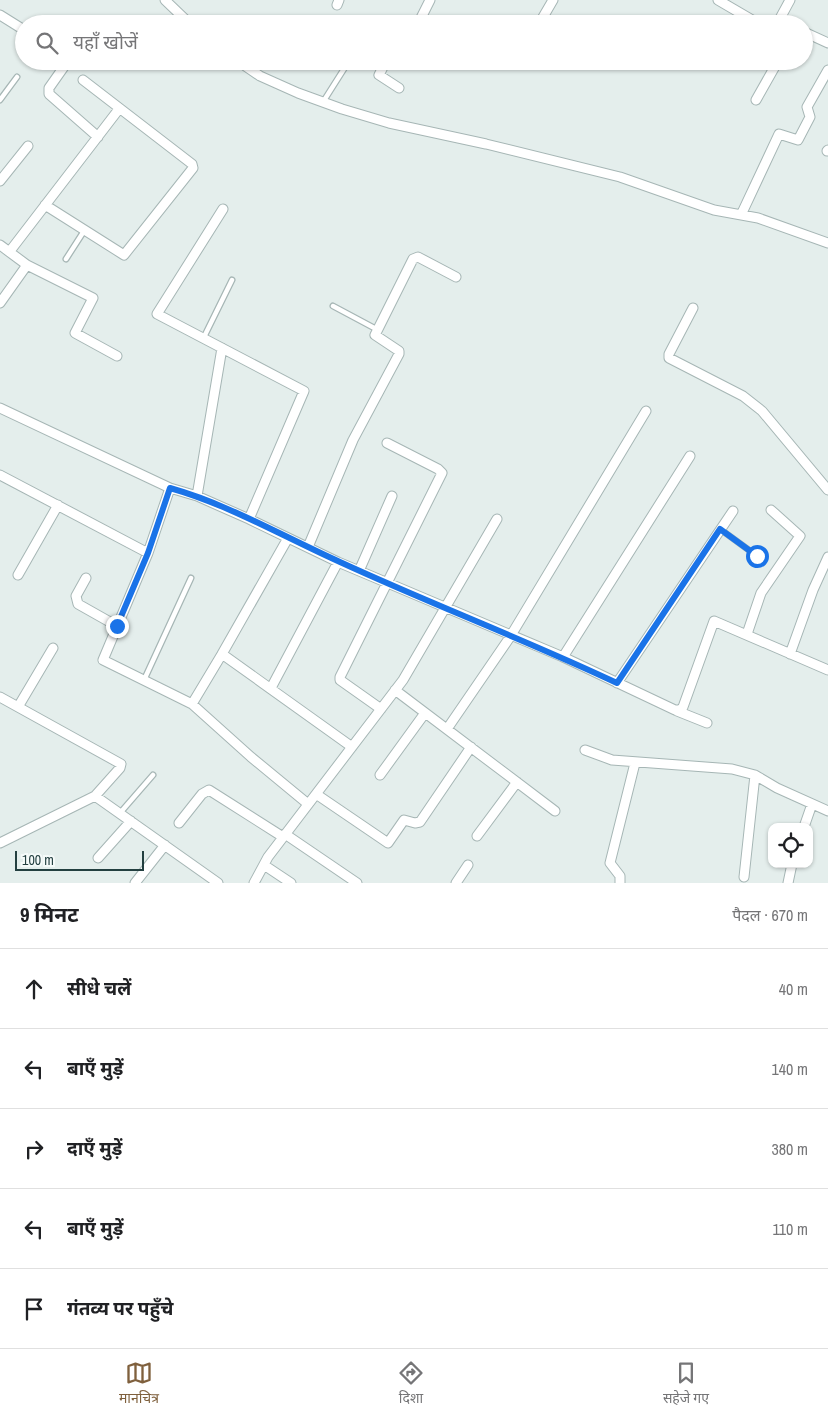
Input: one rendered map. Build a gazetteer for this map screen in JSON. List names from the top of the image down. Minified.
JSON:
{"scale_bar":"100 m","page":{"search":"यहाँ खोजें","scale":"100 m","heading":["9 मिनट","पैदल · 670 m"],"list":[["सीधे चलें","40 m"],["बाएँ मुड़ें","140 m"],["दाएँ मुड़ें","380 m"],["बाएँ मुड़ें","110 m"],"गंतव्य पर पहुँचे"],"nav":["मानचित्र","दिशा","सहेजे गए"]}}
